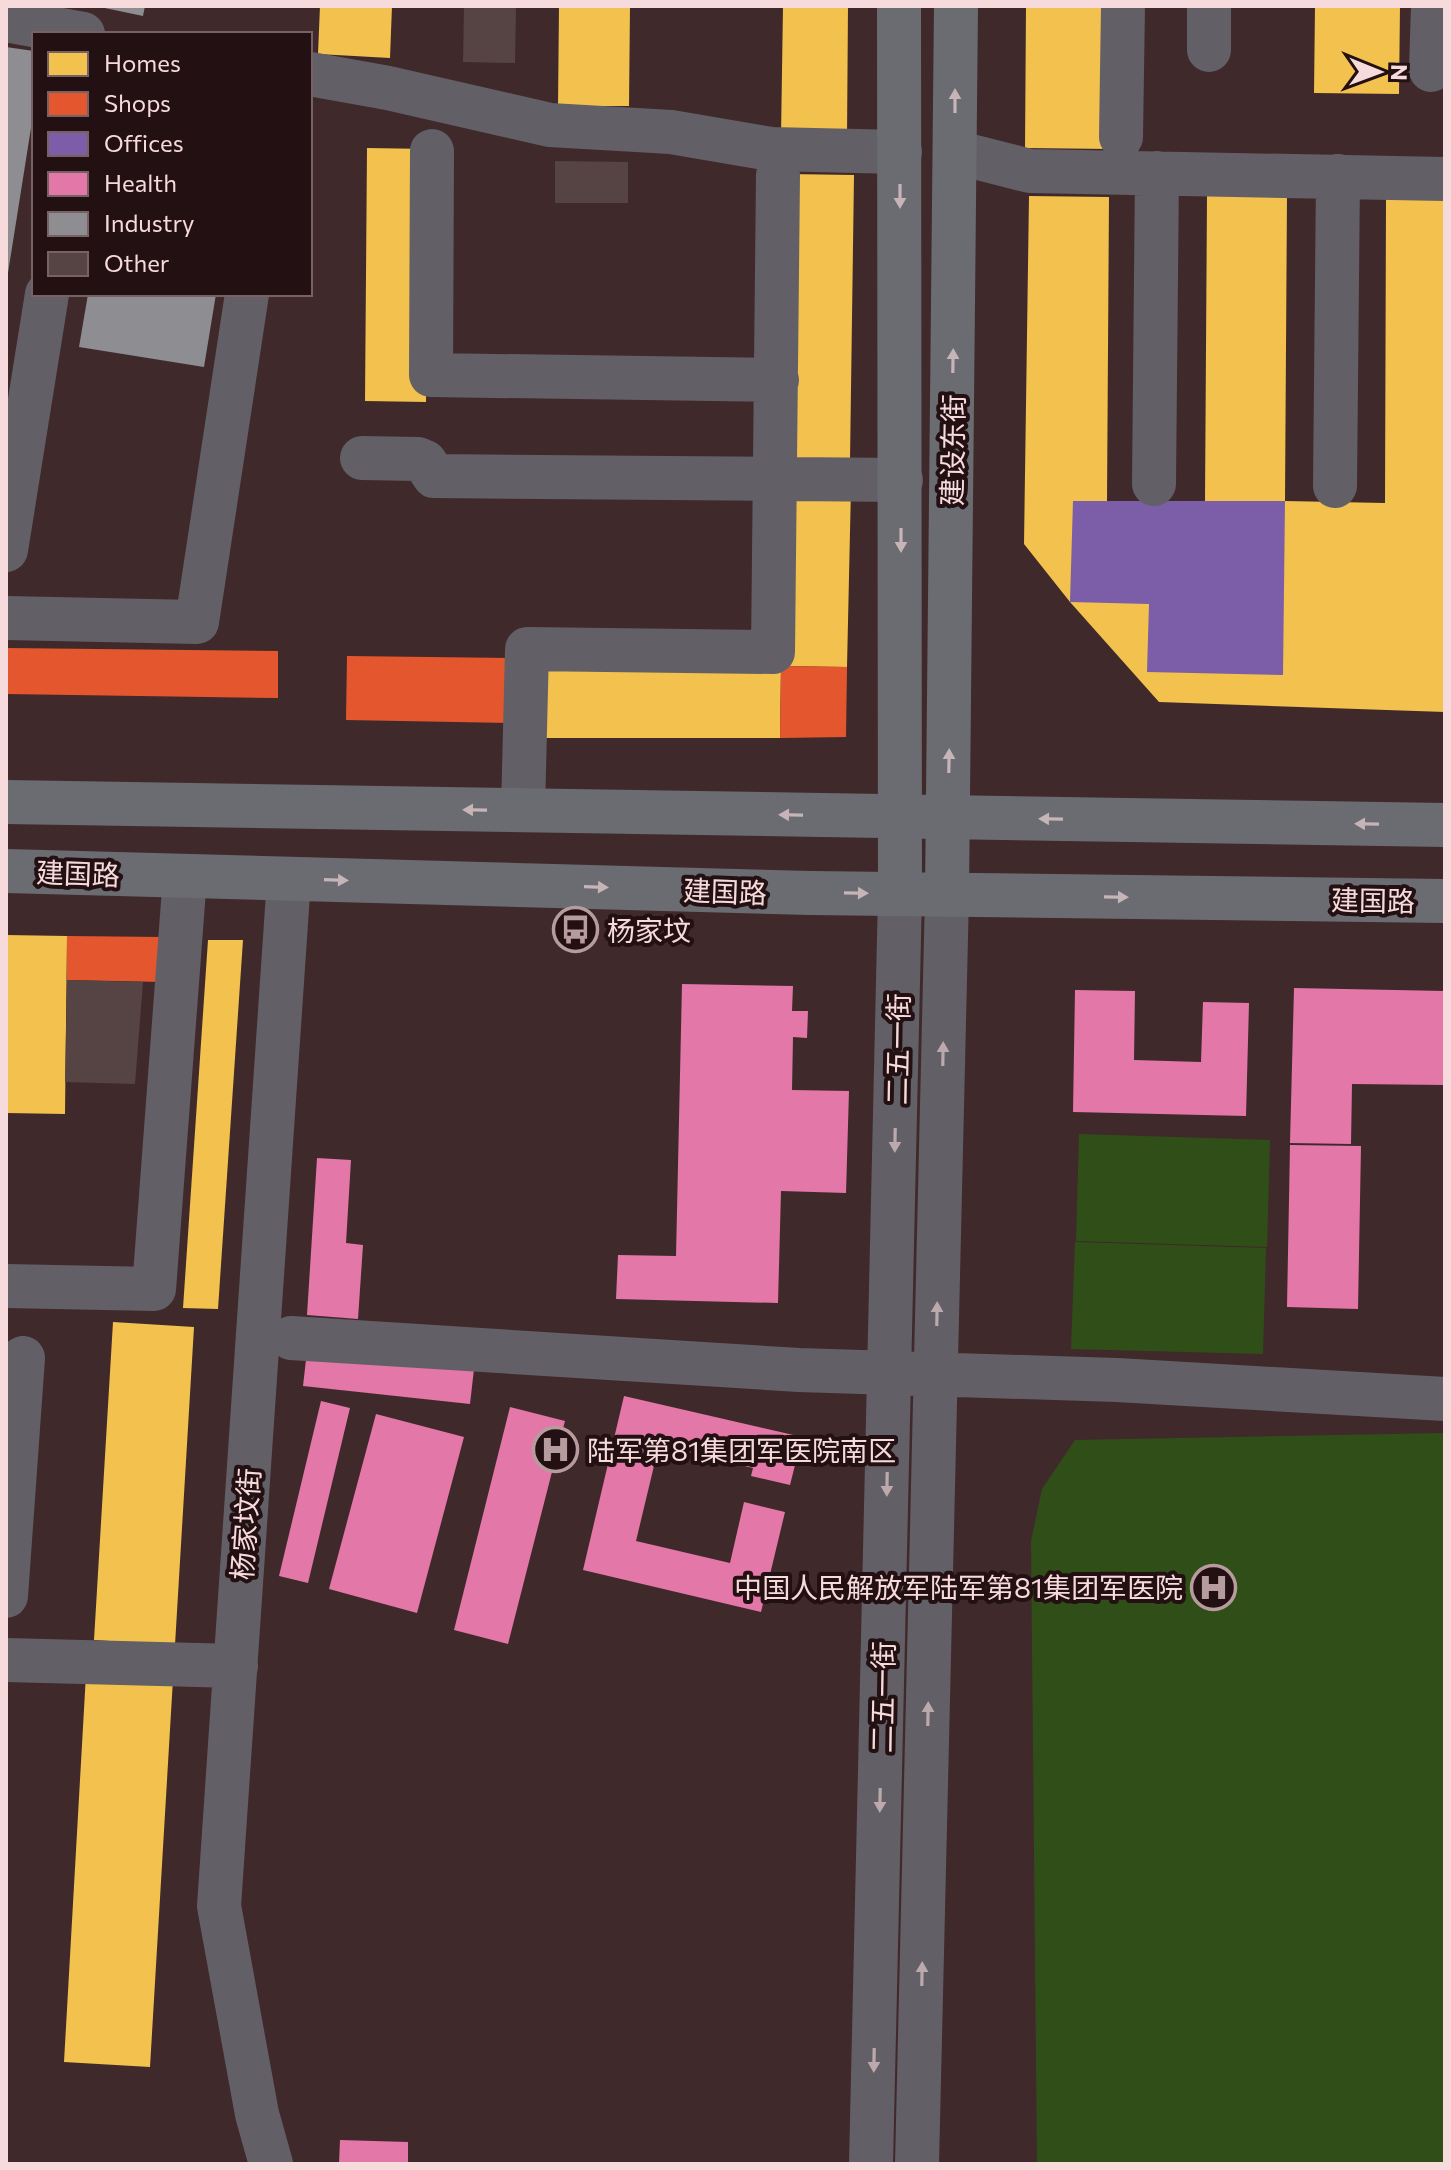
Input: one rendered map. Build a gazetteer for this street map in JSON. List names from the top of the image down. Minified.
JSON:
{"streets":{"main road":["建设东街","建国路"],"street":["二五一街","杨家坟街"]},"crossings":[["建设东街","建国路"],["建设东街","二五一街"],["建国路","二五一街"],["建国路","杨家坟街"]],"places":{"bus stop":["杨家坟"],"hospital":["陆军第81集团军医院南区","中国人民解放军陆军第81集团军医院"]},"legend":["Homes","Shops","Offices","Health","Industry","Other"],"north":"right"}
